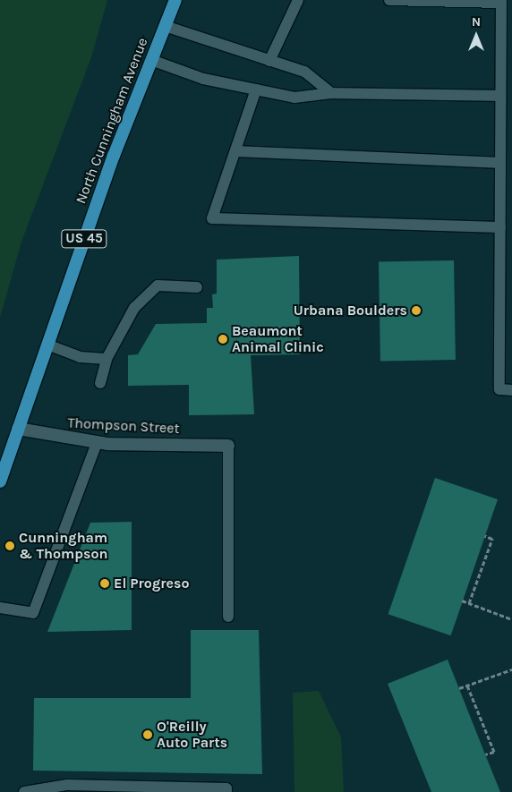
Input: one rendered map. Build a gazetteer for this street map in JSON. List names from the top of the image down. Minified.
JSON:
{"streets":{"main road":["North Cunningham Avenue","US 45"],"street":["Thompson Street"]},"crossings":[["North Cunningham Avenue","Thompson Street"]],"places":["Urbana Boulders","Beaumont Animal Clinic","Cunningham & Thompson","El Progreso","O'Reilly Auto Parts"],"north":"top"}
